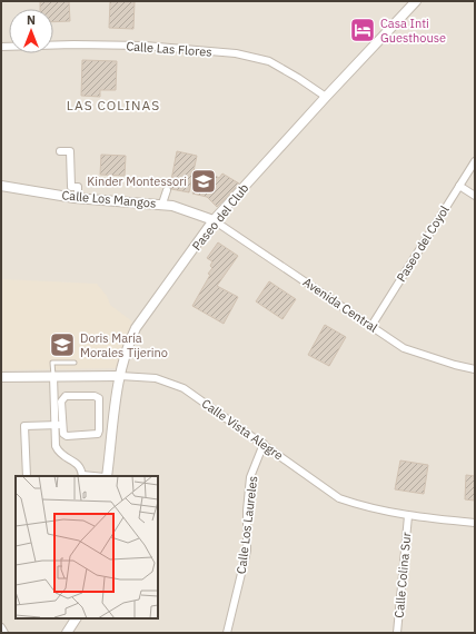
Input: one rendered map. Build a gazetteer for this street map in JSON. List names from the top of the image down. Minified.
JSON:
{"streets":{"street":["Calle Las Flores","Calle Los Mangos","Paseo del Club","Paseo del Coyol","Avenida Central","Calle Vista Alegre","Calle Los Laureles","Calle Colina Sur"]},"crossings":[["Calle Las Flores","Paseo del Club"],["Calle Los Mangos","Paseo del Club"],["Calle Los Mangos","Avenida Central"],["Paseo del Club","Avenida Central"],["Paseo del Club","Calle Vista Alegre"],["Paseo del Coyol","Avenida Central"],["Calle Vista Alegre","Calle Los Laureles"],["Calle Vista Alegre","Calle Colina Sur"]],"districts":["LAS COLINAS"],"places":{"hotel":["Casa Inti Guesthouse"],"school or university":["Kinder Montessori","Doris María Morales Tijerino"]},"north":"top"}
